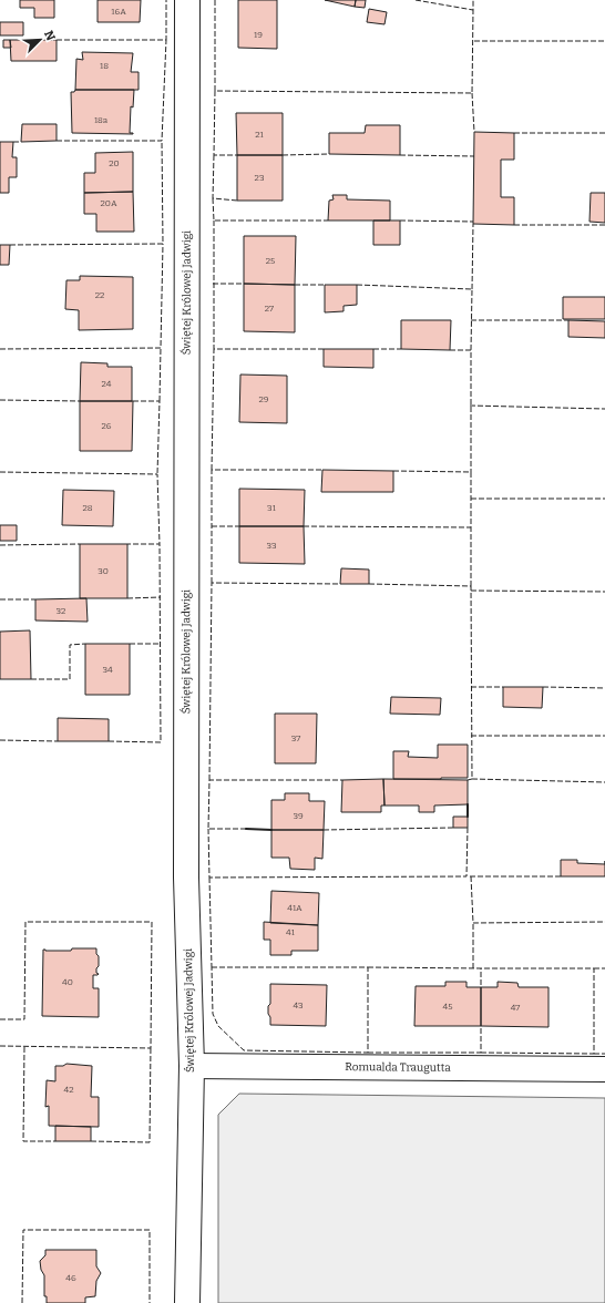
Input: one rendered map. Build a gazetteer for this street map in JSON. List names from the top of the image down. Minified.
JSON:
{"streets":{"street":["Świętej Królowej Jadwigi","Romualda Traugutta"]},"crossings":[["Świętej Królowej Jadwigi","Romualda Traugutta"]],"house_numbers":["16A","19","18","18a","21","20","23","20A","25","22","27","24","29","26","28","31","33","30","32","34","37","39","41A","41","40","43","45","47","42","46"],"north":"top right"}
